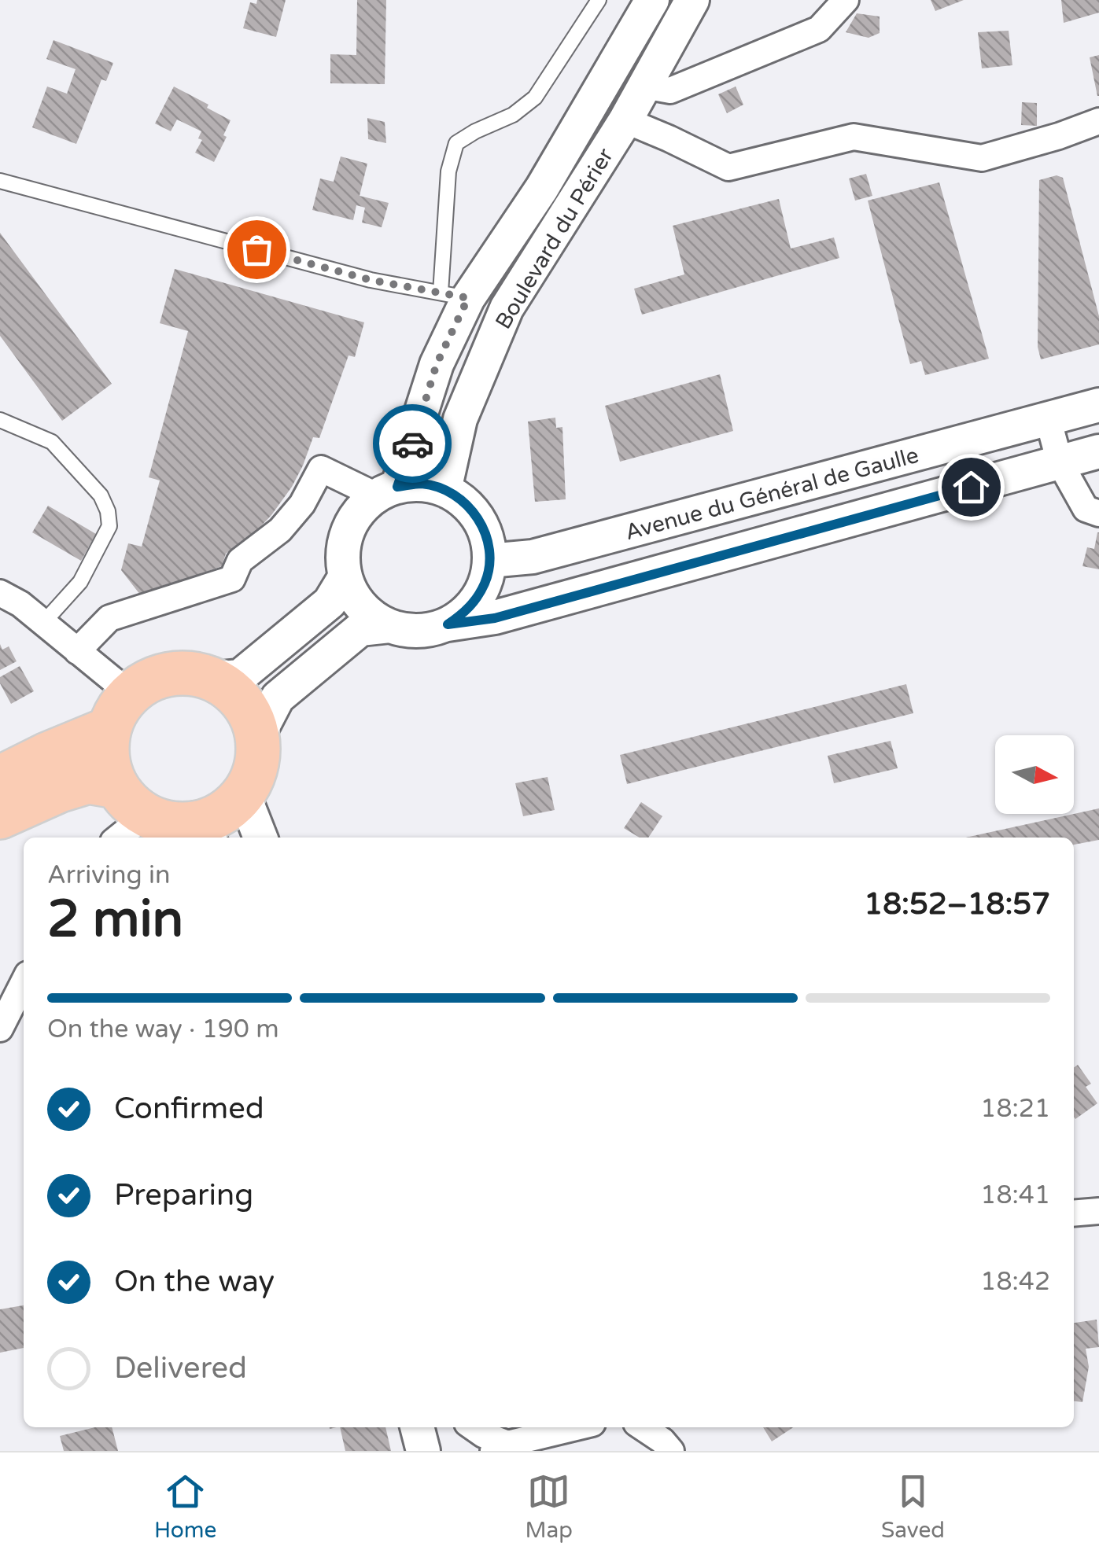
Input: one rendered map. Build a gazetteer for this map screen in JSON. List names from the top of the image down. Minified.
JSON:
{"streets":{"street":["Boulevard du Périer","Avenue du Général de Gaulle"]},"crossings":[["Boulevard du Périer","Avenue du Général de Gaulle"]],"north":"right","page":{"heading":["2 min","Arriving in","18:52–18:57"],"bar":"On the way · 190 m","list":[["Confirmed","18:21"],["Preparing","18:41"],["On the way","18:42"],"Delivered"],"tabs":["Home","Map","Saved"]}}
